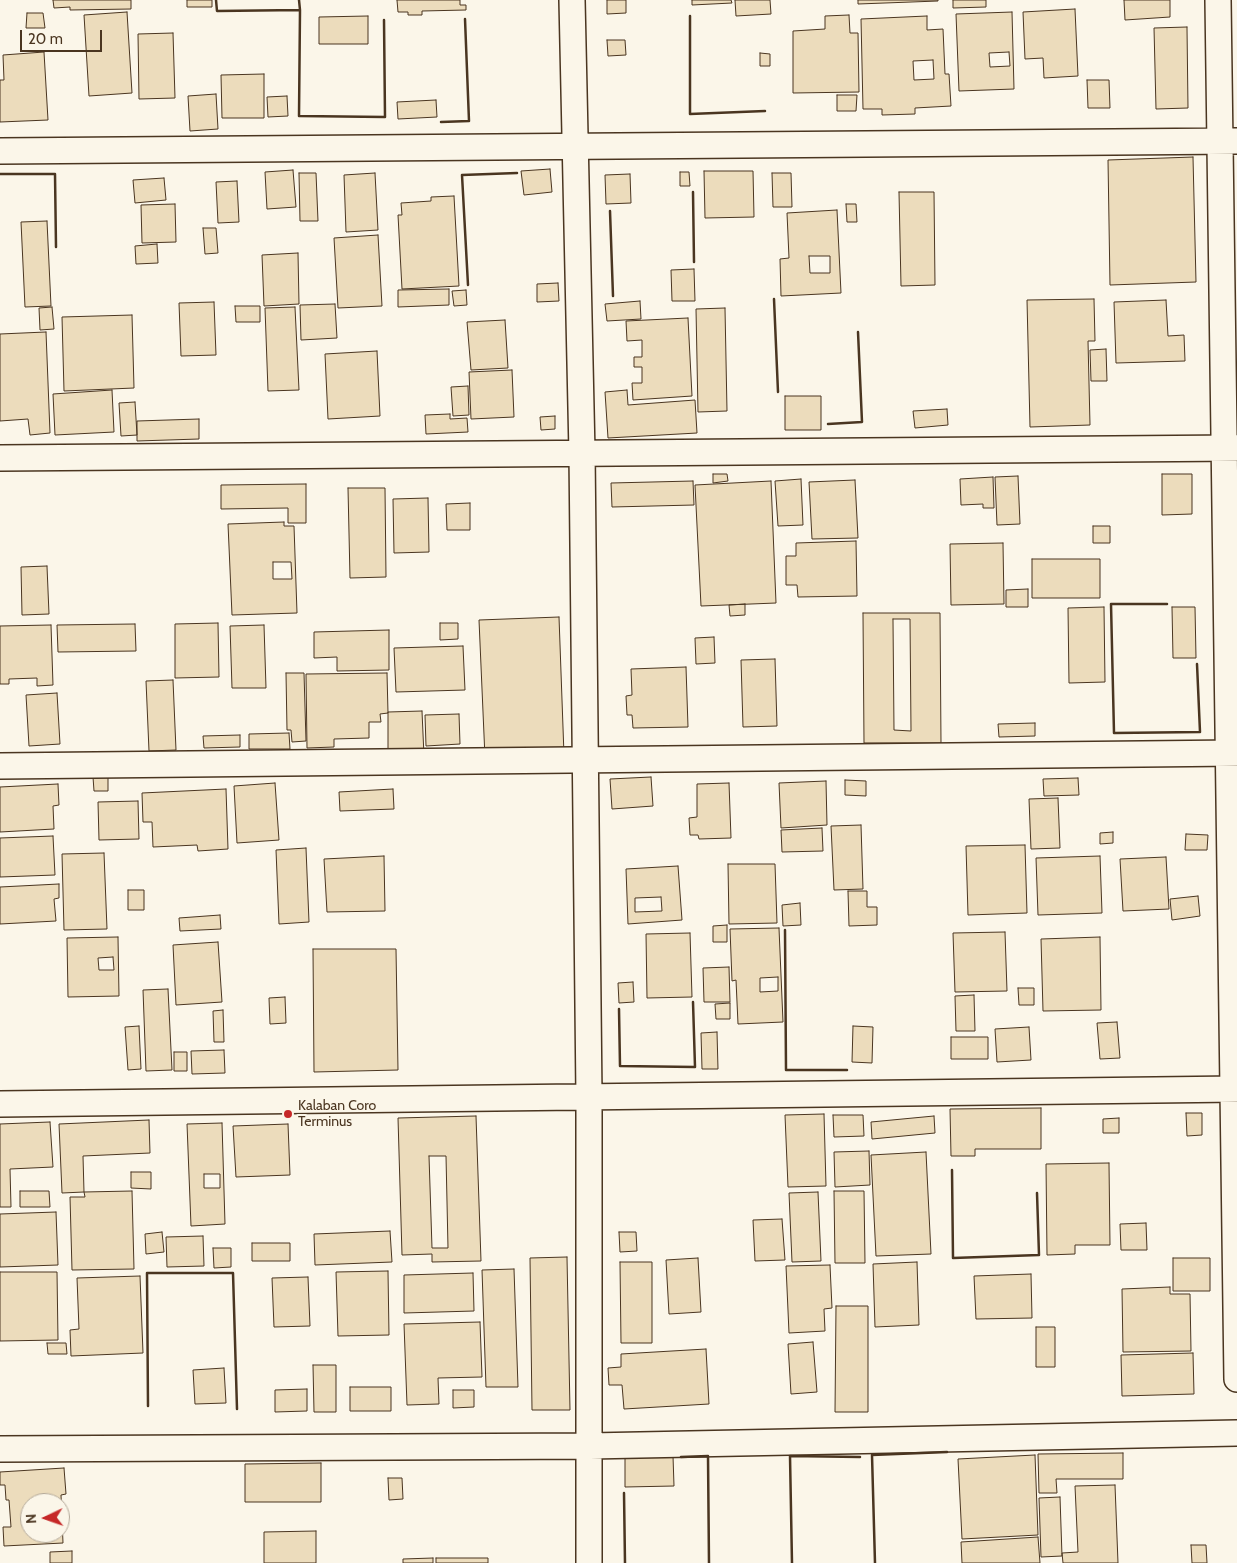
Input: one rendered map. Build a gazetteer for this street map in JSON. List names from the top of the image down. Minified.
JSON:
{"places":["Kalaban Coro Terminus"],"scale_bar":"20 m","north":"left"}
